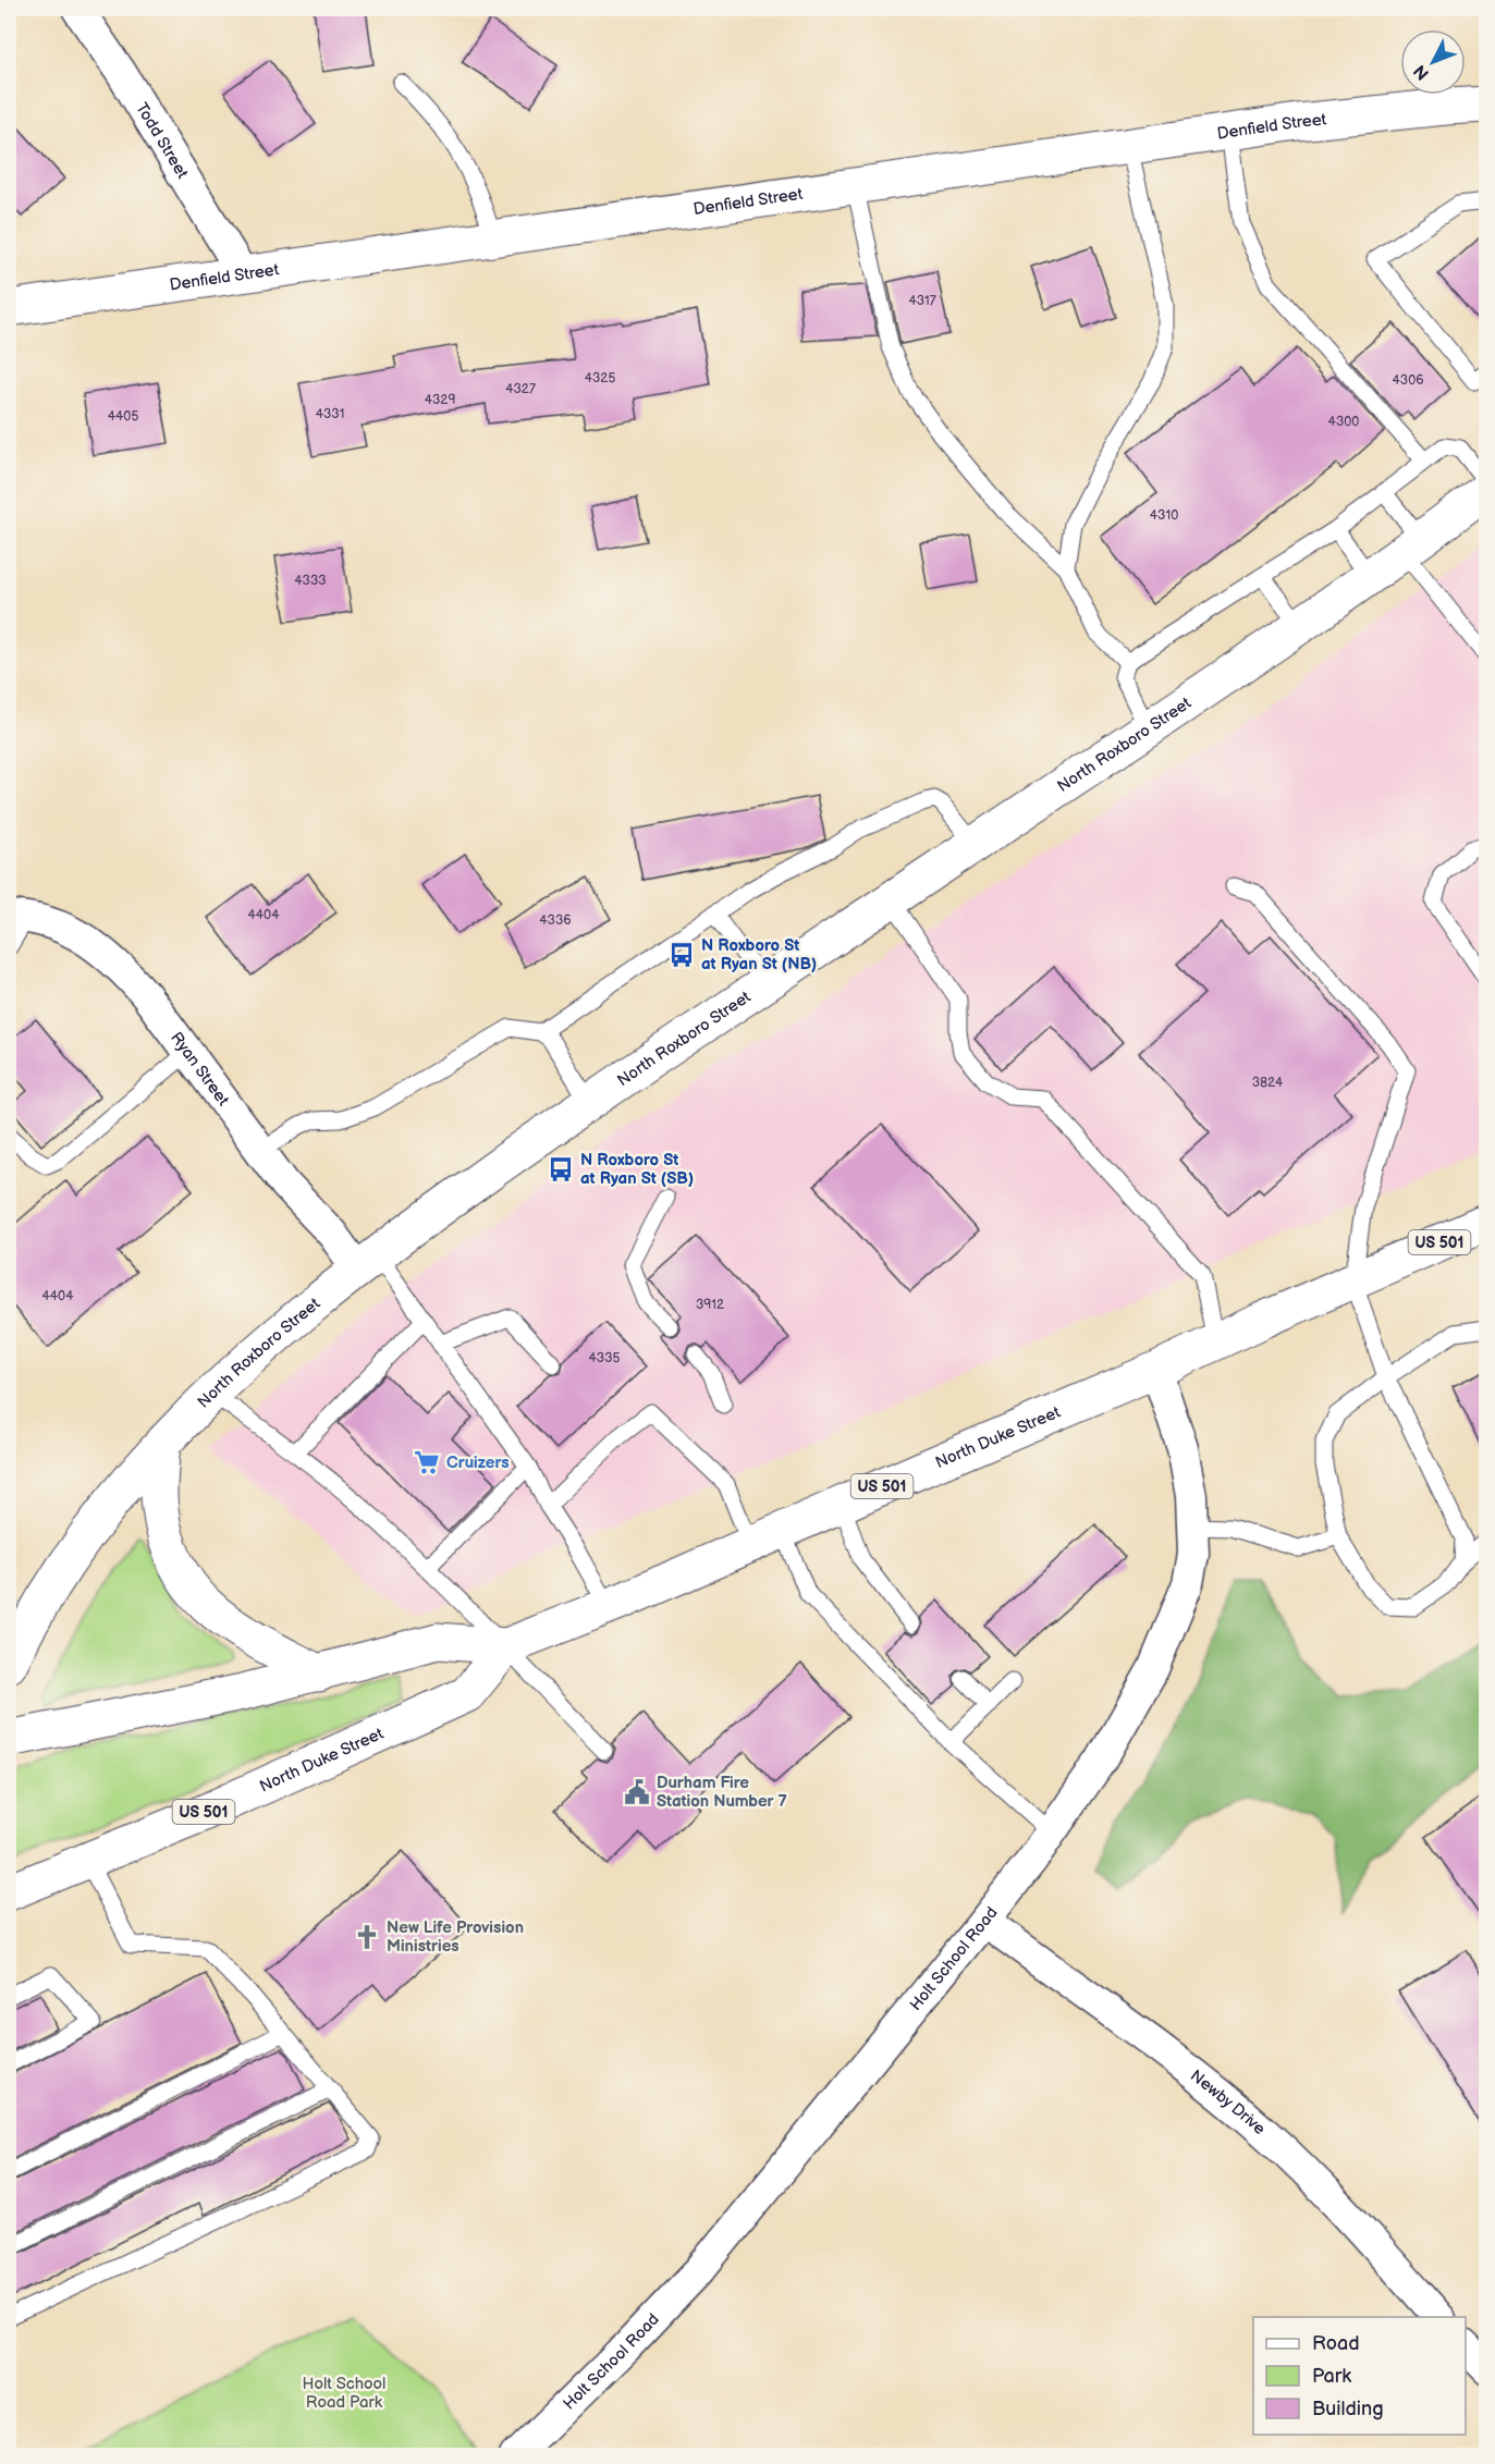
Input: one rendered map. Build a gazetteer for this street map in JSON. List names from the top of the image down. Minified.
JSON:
{"streets":{"main road":["Denfield Street","North Roxboro Street","US 501","North Duke Street"],"street":["Todd Street","Ryan Street","Holt School Road","Newby Drive"]},"crossings":[["Denfield Street","Todd Street"],["North Roxboro Street","Ryan Street"],["North Duke Street","Holt School Road"],["Holt School Road","Newby Drive"]],"parks":["Holt School Road Park"],"places":{"bus stop":["N Roxboro St at Ryan St (NB)","N Roxboro St at Ryan St (SB)"],"supermarket":["Cruizers"],"public building":["Durham Fire Station Number 7"],"church":["New Life Provision Ministries"]},"house_numbers":["4317","4325","4306","4327","4329","4331","4405","4300","4310","4333","4404","4336","3824","4404","3912","4335"],"legend":["Road","Park","Building"],"north":"bottom left"}
